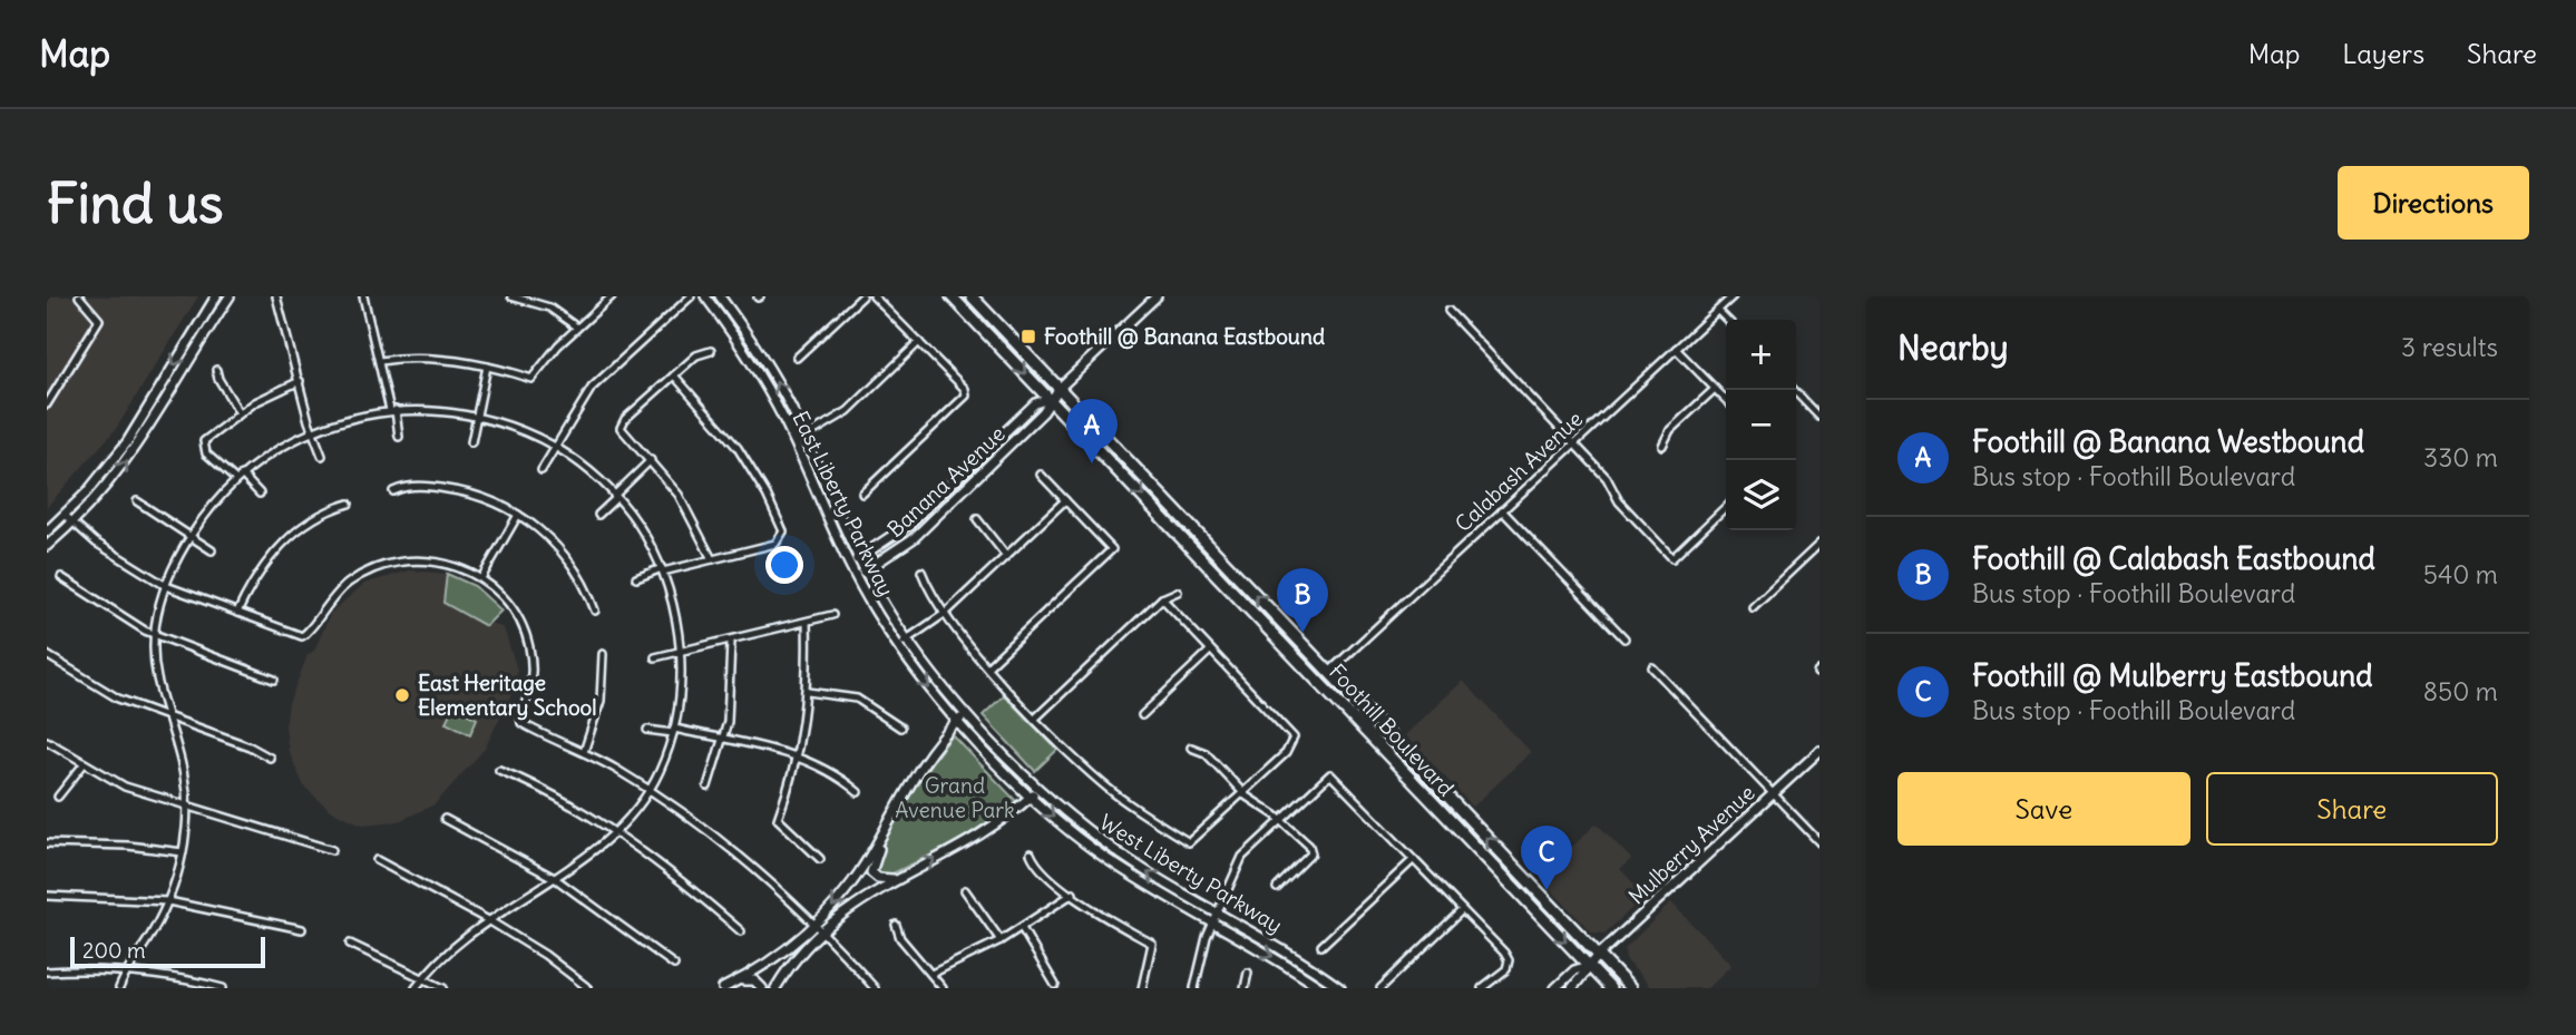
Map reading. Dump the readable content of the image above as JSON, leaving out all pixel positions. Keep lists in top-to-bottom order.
{
  "streets": {
    "main road": ["Foothill Boulevard"],
    "street": [
      "Calabash Avenue",
      "Banana Avenue",
      "East Liberty Parkway",
      "Mulberry Avenue",
      "West Liberty Parkway"
    ]
  },
  "crossings": [
    ["Calabash Avenue", "Foothill Boulevard"],
    ["Banana Avenue", "East Liberty Parkway"],
    ["Banana Avenue", "Foothill Boulevard"],
    ["East Liberty Parkway", "West Liberty Parkway"],
    ["Foothill Boulevard", "Mulberry Avenue"]
  ],
  "parks": ["Grand Avenue Park"],
  "places": {
    "transit": ["Foothill @ Banana Eastbound"],
    "other": ["East Heritage Elementary School"]
  },
  "scale_bar": "200 m",
  "page": {
    "header": "Map",
    "nav": ["Map", "Layers", "Share"],
    "buttons": [
      "Directions",
      ["Save", "Share"]
    ],
    "title": "Find us",
    "heading": ["Nearby", "3 results"],
    "map_buttons": ["+", "−"],
    "list": [
      {
        "mark": "A",
        "name": "Foothill @ Banana Westbound",
        "note": "Bus stop · Foothill Boulevard",
        "value": "330 m"
      },
      {
        "mark": "B",
        "name": "Foothill @ Calabash Eastbound",
        "note": "Bus stop · Foothill Boulevard",
        "value": "540 m"
      },
      {
        "mark": "C",
        "name": "Foothill @ Mulberry Eastbound",
        "note": "Bus stop · Foothill Boulevard",
        "value": "850 m"
      }
    ],
    "pins": ["A", "B", "C"],
    "scale": "200 m"
  }
}
